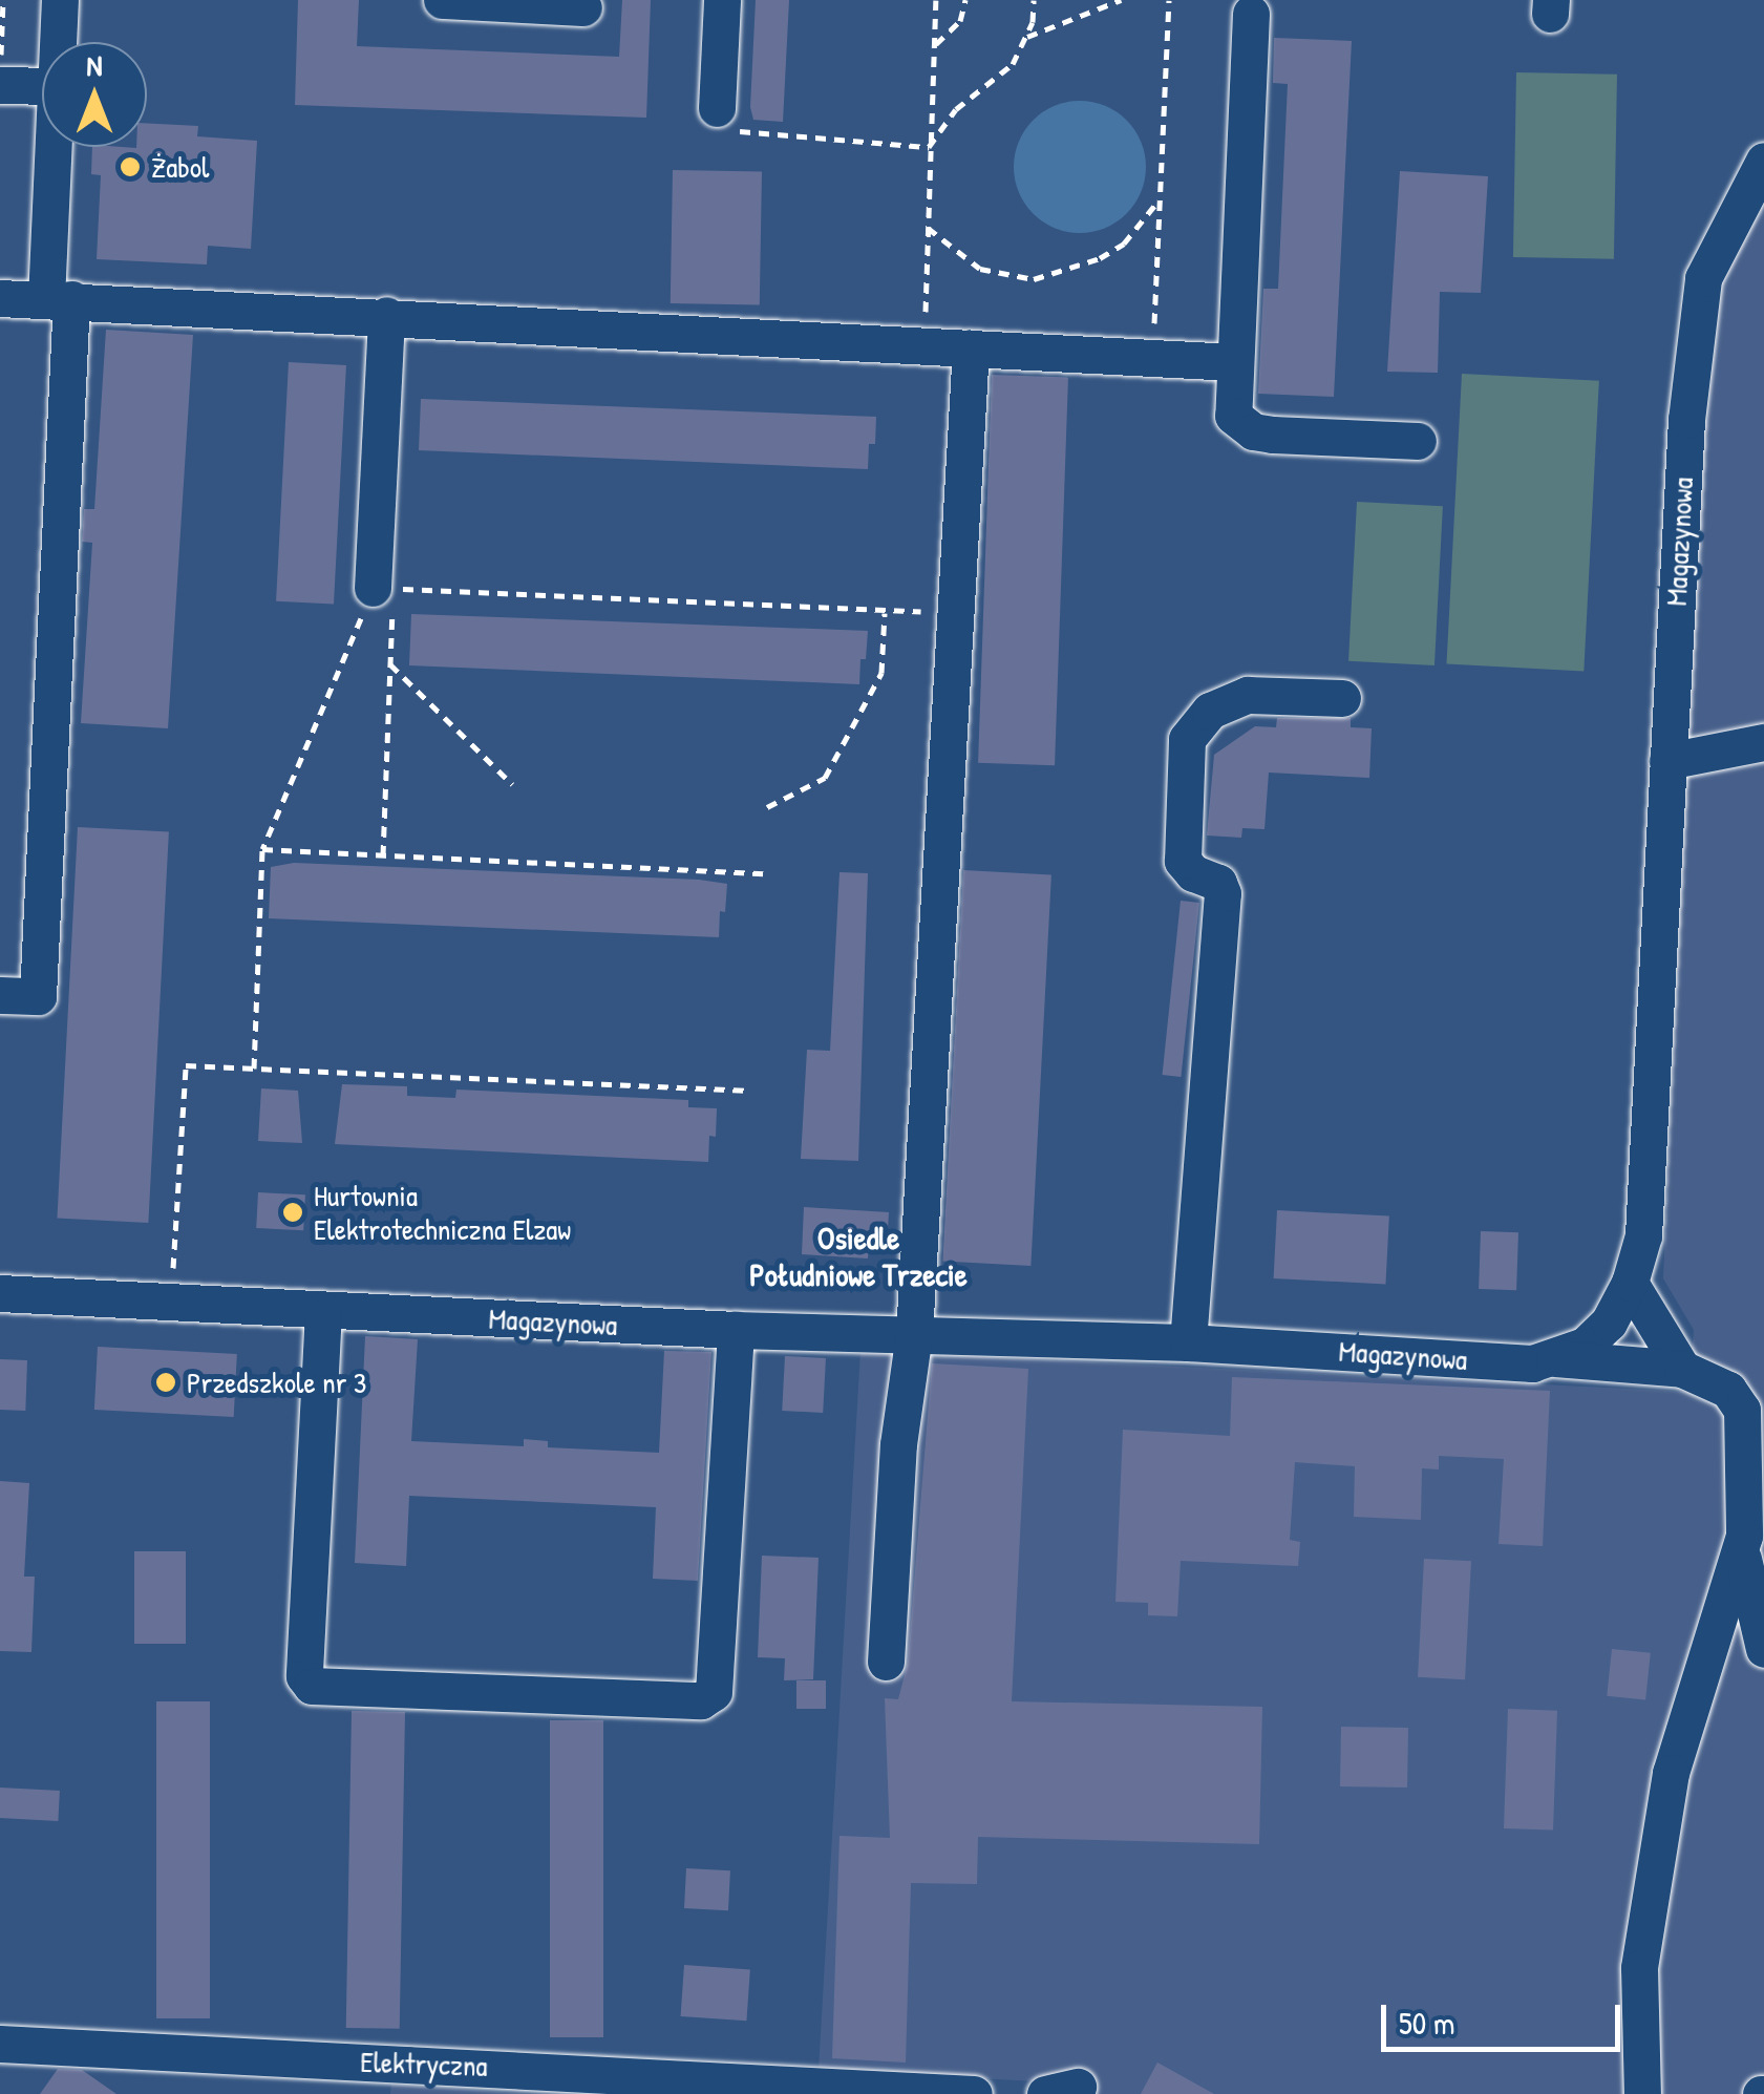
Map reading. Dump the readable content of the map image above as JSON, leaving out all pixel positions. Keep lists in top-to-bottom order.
{
  "streets": {
    "street": ["Magazynowa", "Elektryczna"]
  },
  "districts": ["Osiedle Południowe Trzecie"],
  "places": ["Żabol", "Hurtownia Elektrotechniczna Elzaw", "Przedszkole nr 3"],
  "scale_bar": "50 m",
  "north": "top"
}
